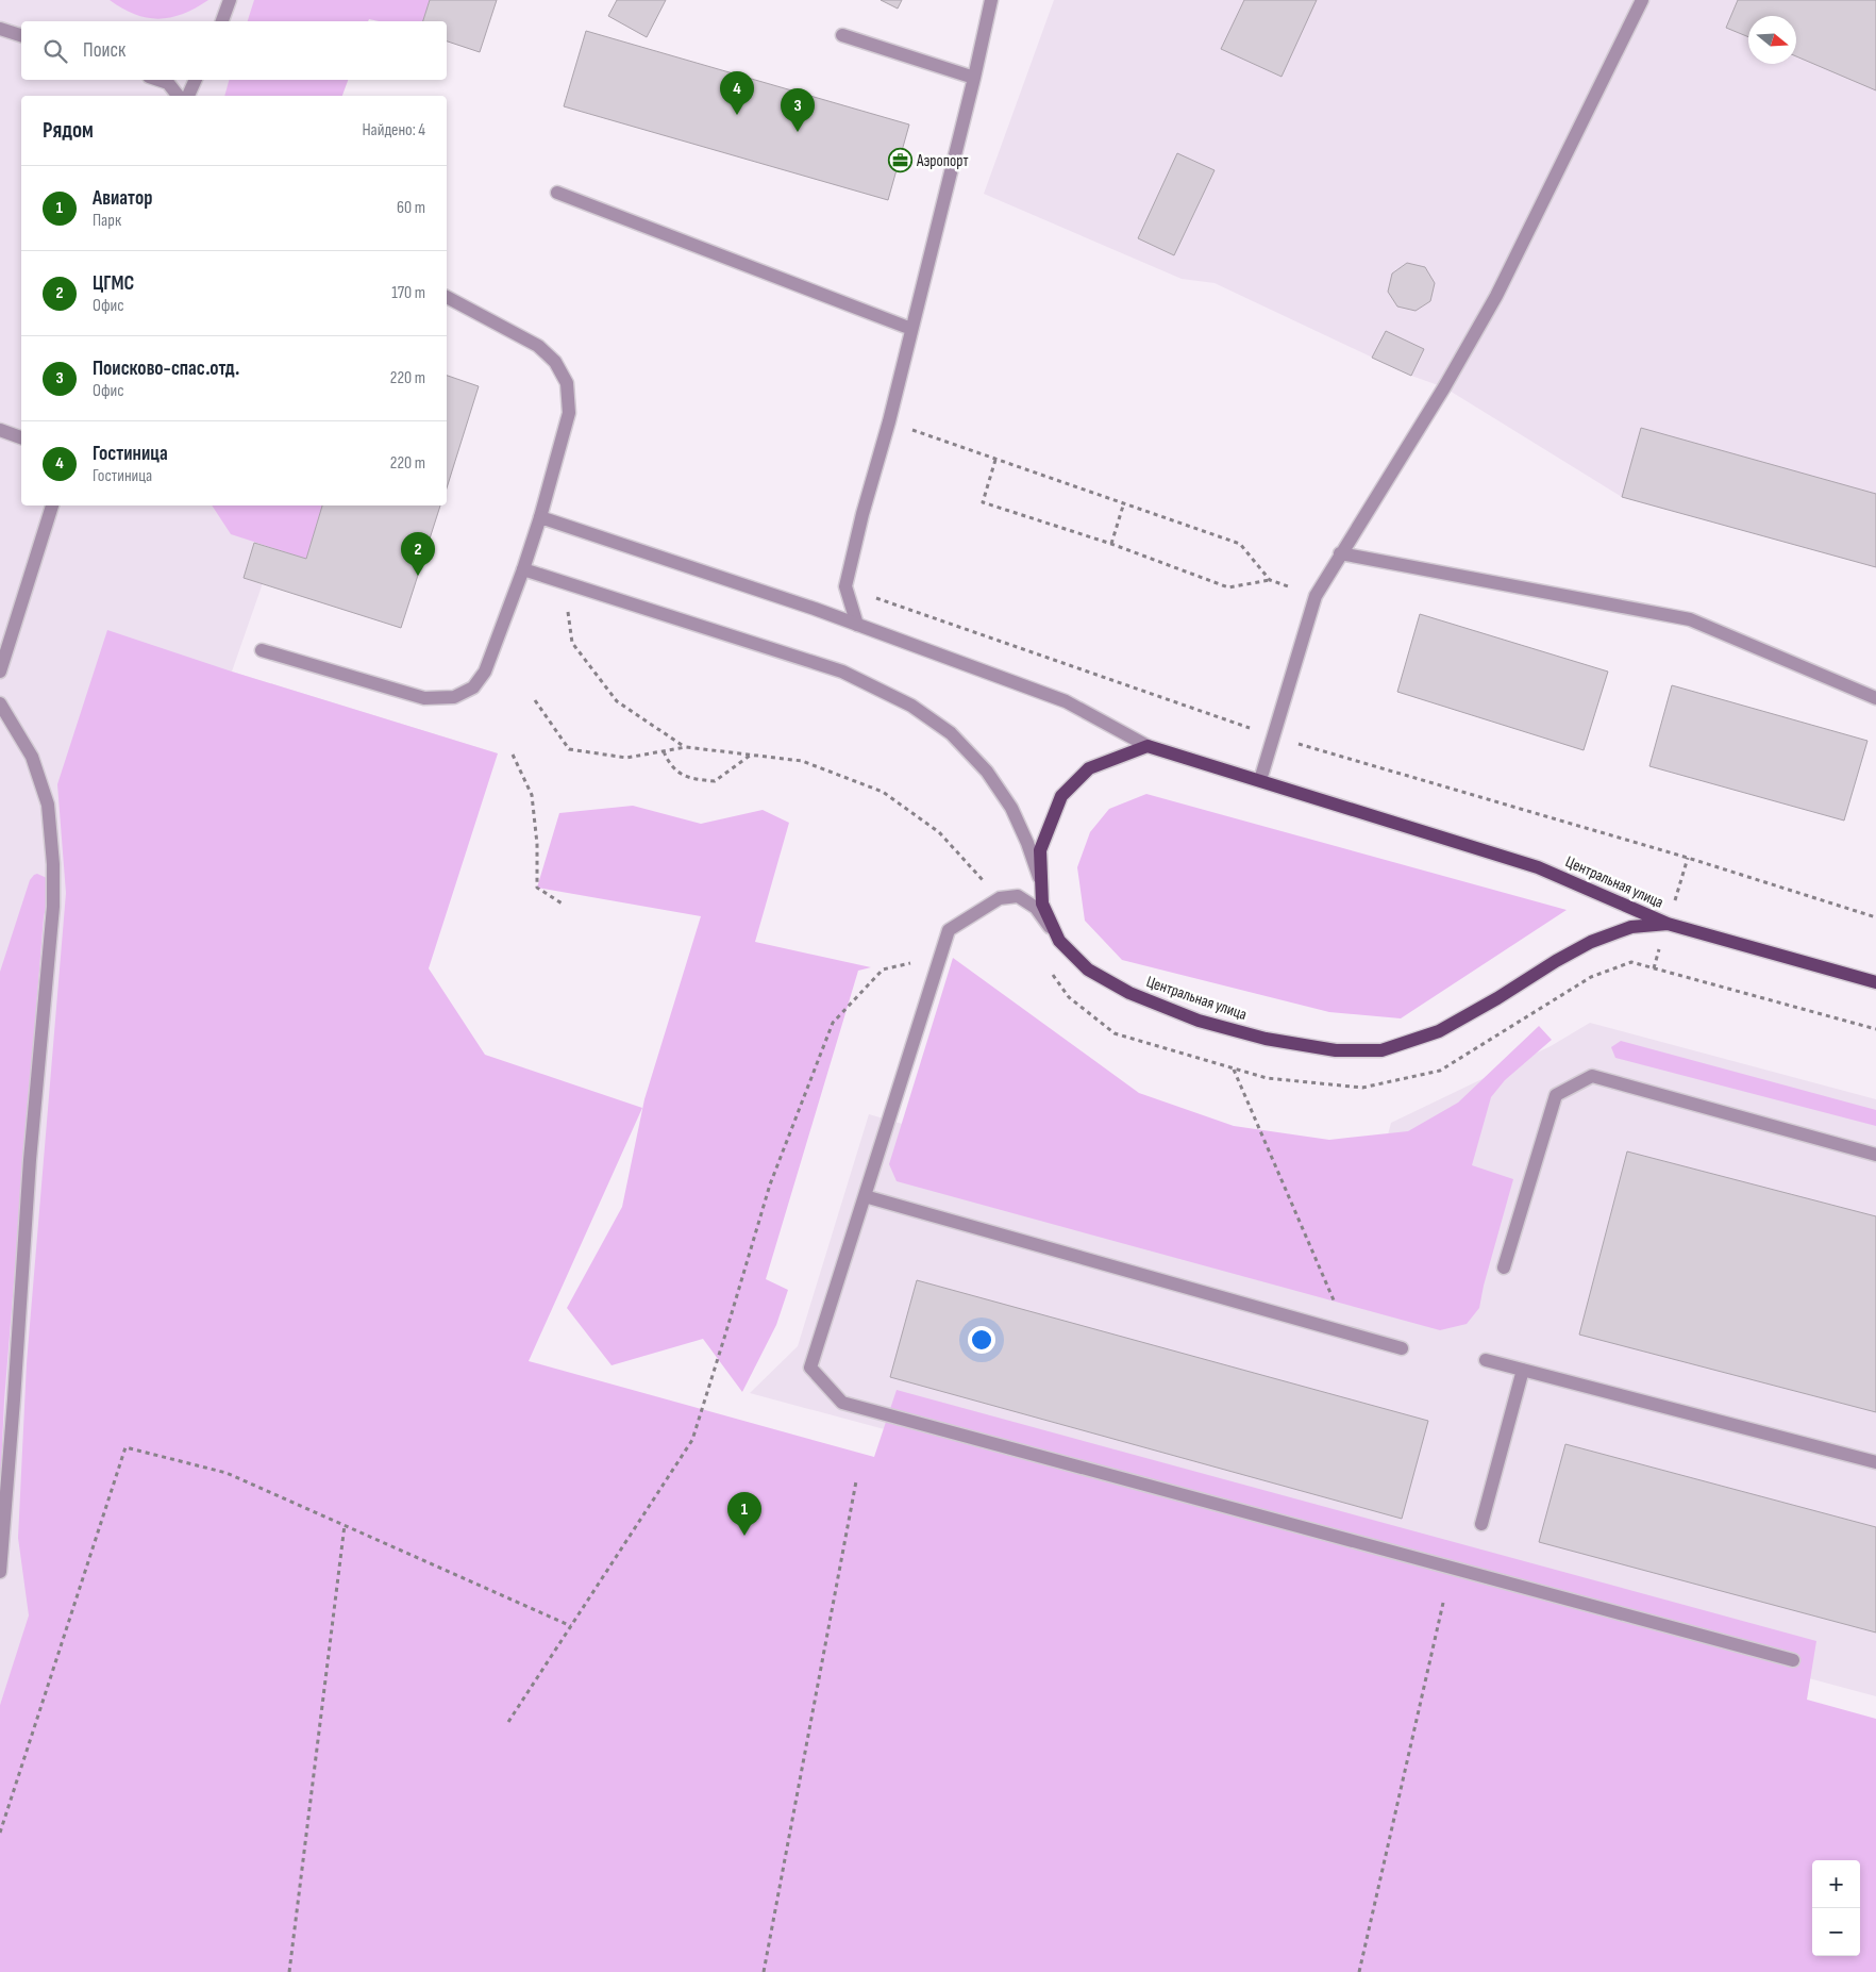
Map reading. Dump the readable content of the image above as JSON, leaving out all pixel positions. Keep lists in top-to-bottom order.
{
  "streets": {
    "main road": ["Центральная улица"]
  },
  "places": {
    "office": ["Аэропорт"]
  },
  "north": "right",
  "page": {
    "search": "Поиск",
    "pins": [
      "4",
      "3",
      "2",
      "1"
    ],
    "heading": ["Рядом", "Найдено: 4"],
    "list": [
      {
        "mark": "1",
        "name": "Авиатор",
        "note": "Парк",
        "value": "60 m"
      },
      {
        "mark": "2",
        "name": "ЦГМС",
        "note": "Офис",
        "value": "170 m"
      },
      {
        "mark": "3",
        "name": "Поисково-спас.отд.",
        "note": "Офис",
        "value": "220 m"
      },
      {
        "mark": "4",
        "name": "Гостиница",
        "note": "Гостиница",
        "value": "220 m"
      }
    ],
    "map_buttons": ["+", "−"]
  }
}
